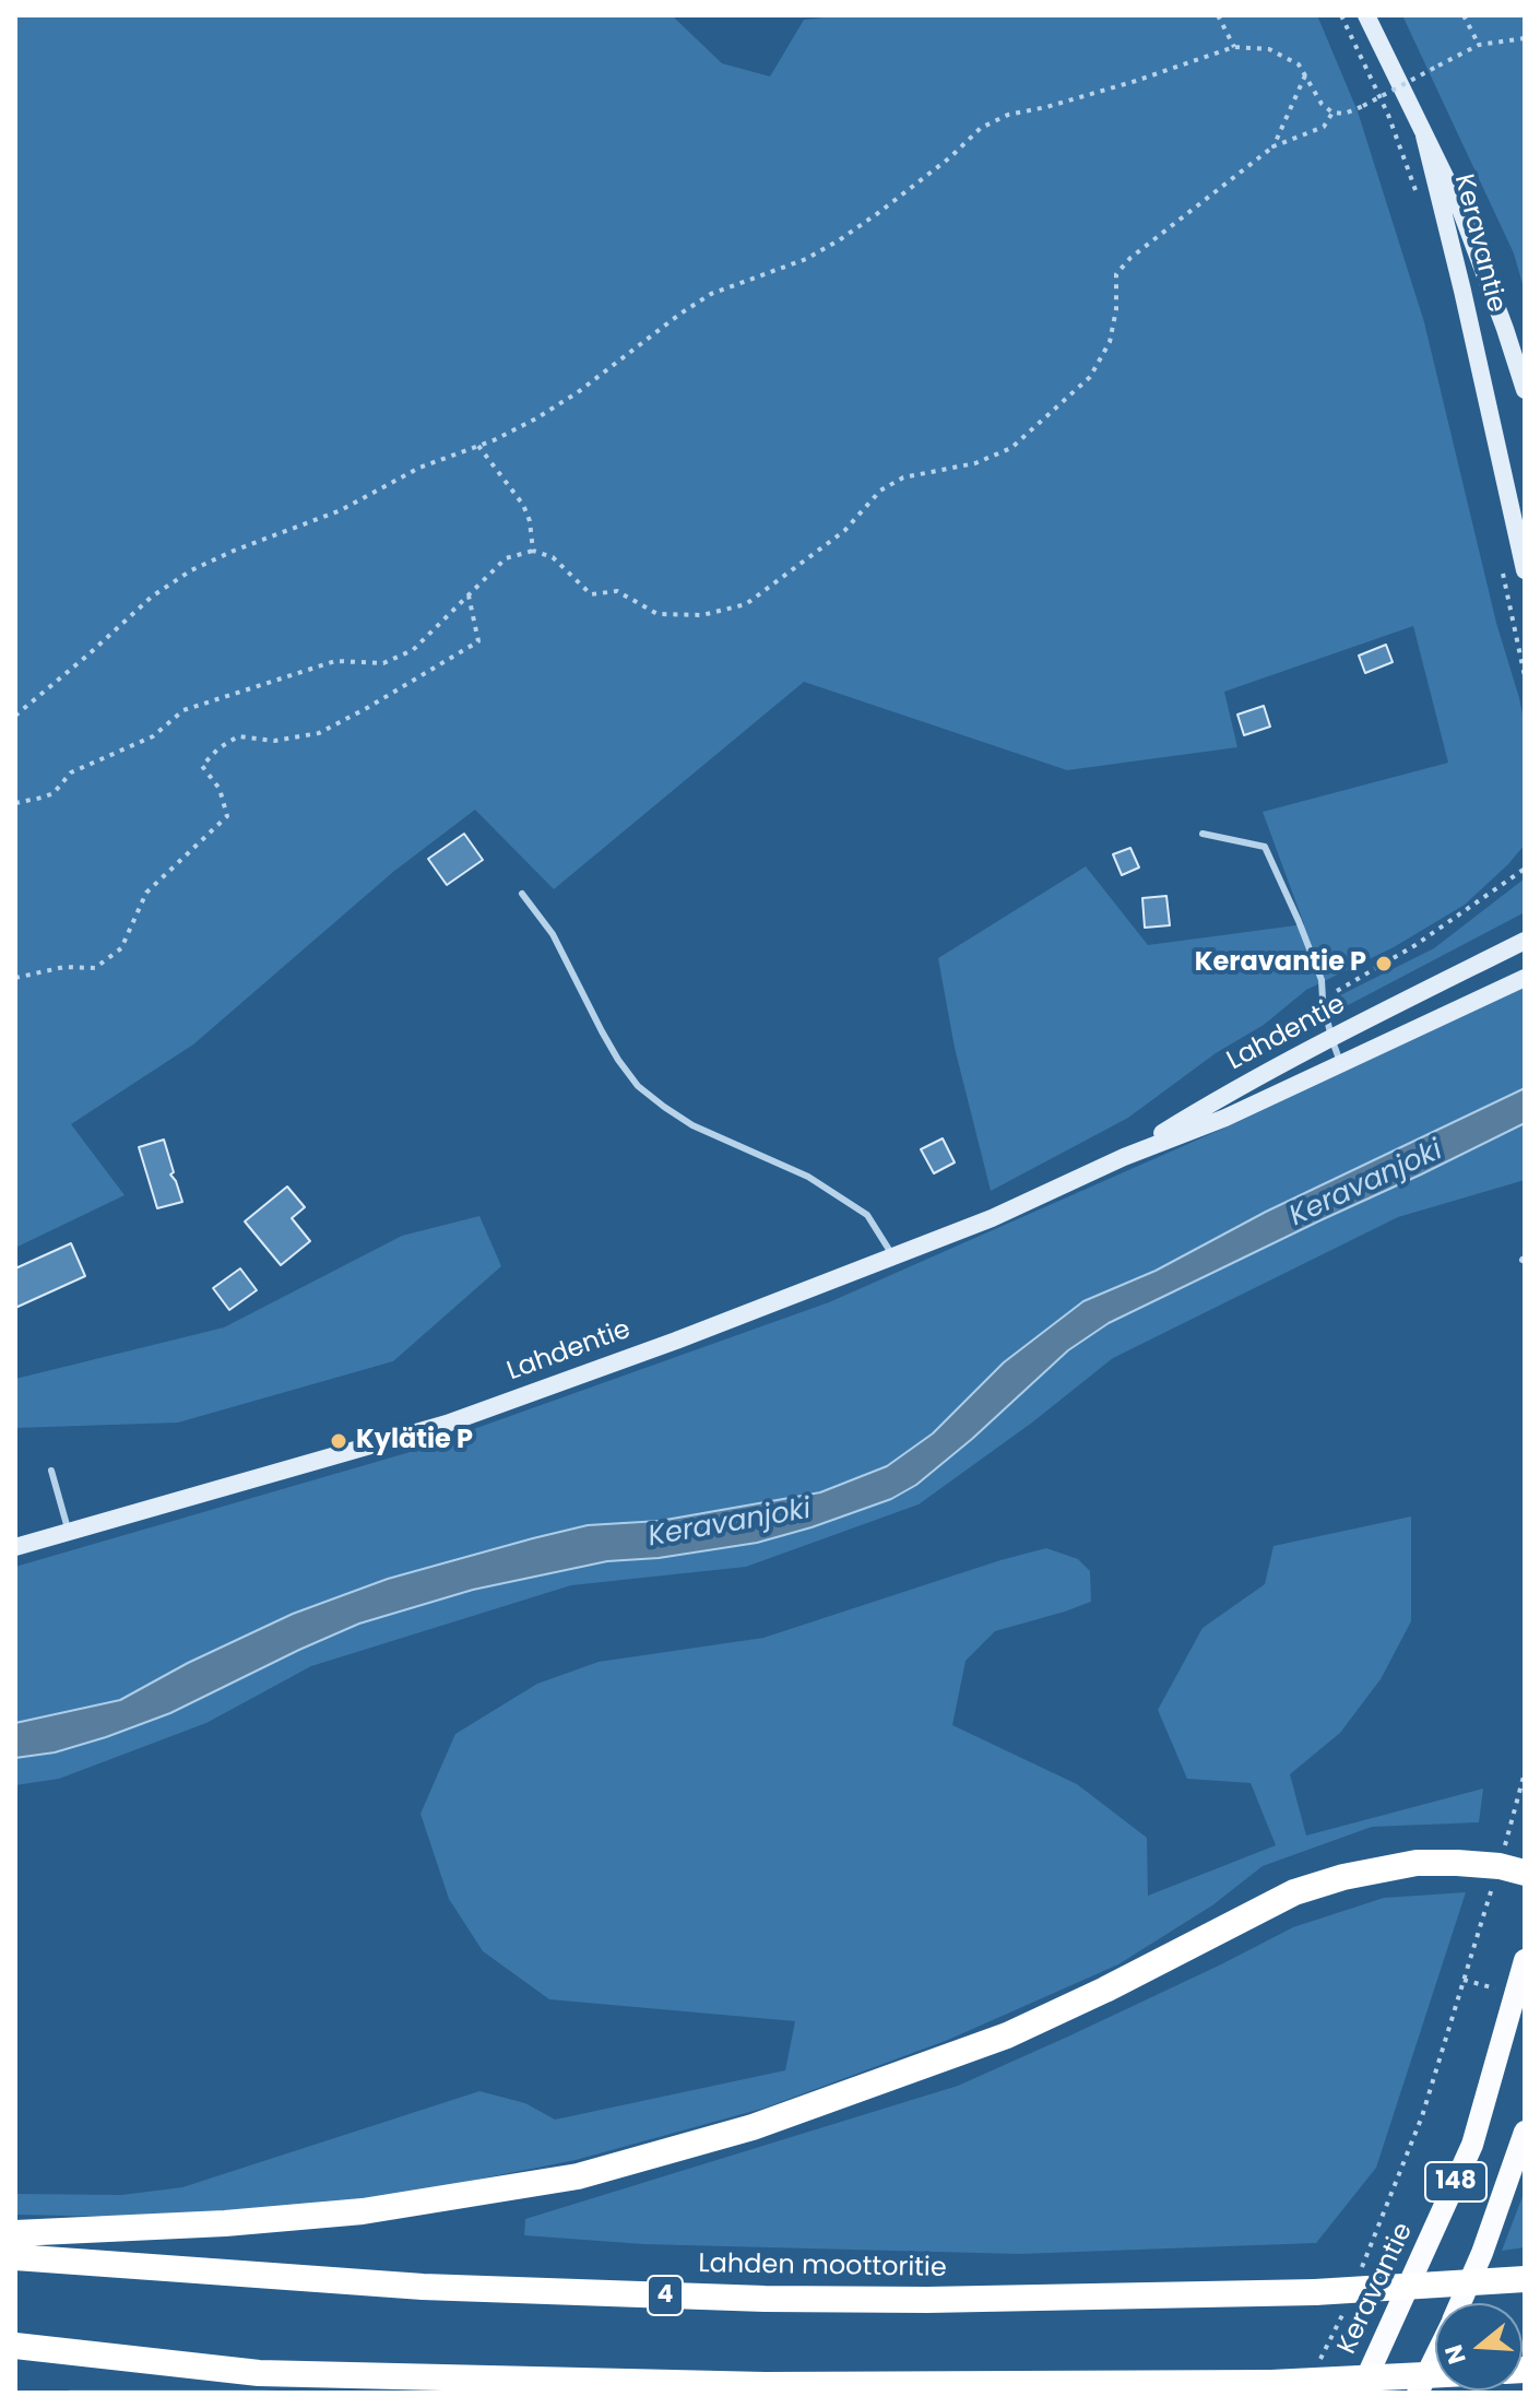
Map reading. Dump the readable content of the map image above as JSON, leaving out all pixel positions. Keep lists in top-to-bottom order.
{
  "streets": {
    "highway": ["Lahden moottoritie", "4"],
    "main road": ["Keravantie", "Lahdentie", "148"]
  },
  "water": ["Keravanjoki"],
  "places": ["Keravantie P", "Kylätie P"],
  "north": "left"
}
